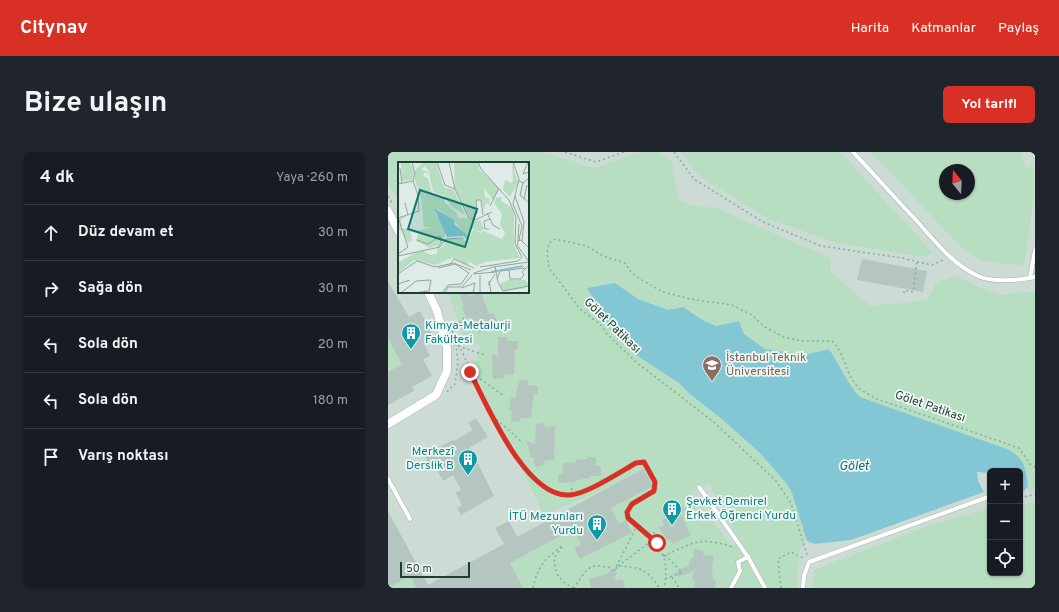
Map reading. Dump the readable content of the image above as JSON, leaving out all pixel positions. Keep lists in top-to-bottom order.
{
  "streets": {
    "path": ["Gölet Patikası"]
  },
  "water": ["Gölet"],
  "places": {
    "building": [
      "Kimya-Metalurji Fakültesi",
      "Merkezî Derslik B",
      "Şevket Demirel Erkek Öğrenci Yurdu",
      "İTÜ Mezunları Yurdu"
    ],
    "school or university": ["İstanbul Teknik Üniversitesi"]
  },
  "scale_bar": "50 m",
  "north": "top",
  "page": {
    "header": "Citynav",
    "nav": ["Harita", "Katmanlar", "Paylaş"],
    "title": "Bize ulaşın",
    "buttons": "Yol tarifi",
    "heading": ["4 dk", "Yaya · 260 m"],
    "list": [
      ["Düz devam et", "30 m"],
      ["Sağa dön", "30 m"],
      ["Sola dön", "20 m"],
      ["Sola dön", "180 m"],
      "Varış noktası"
    ],
    "map_buttons": ["+", "−"],
    "scale": "50 m"
  }
}
